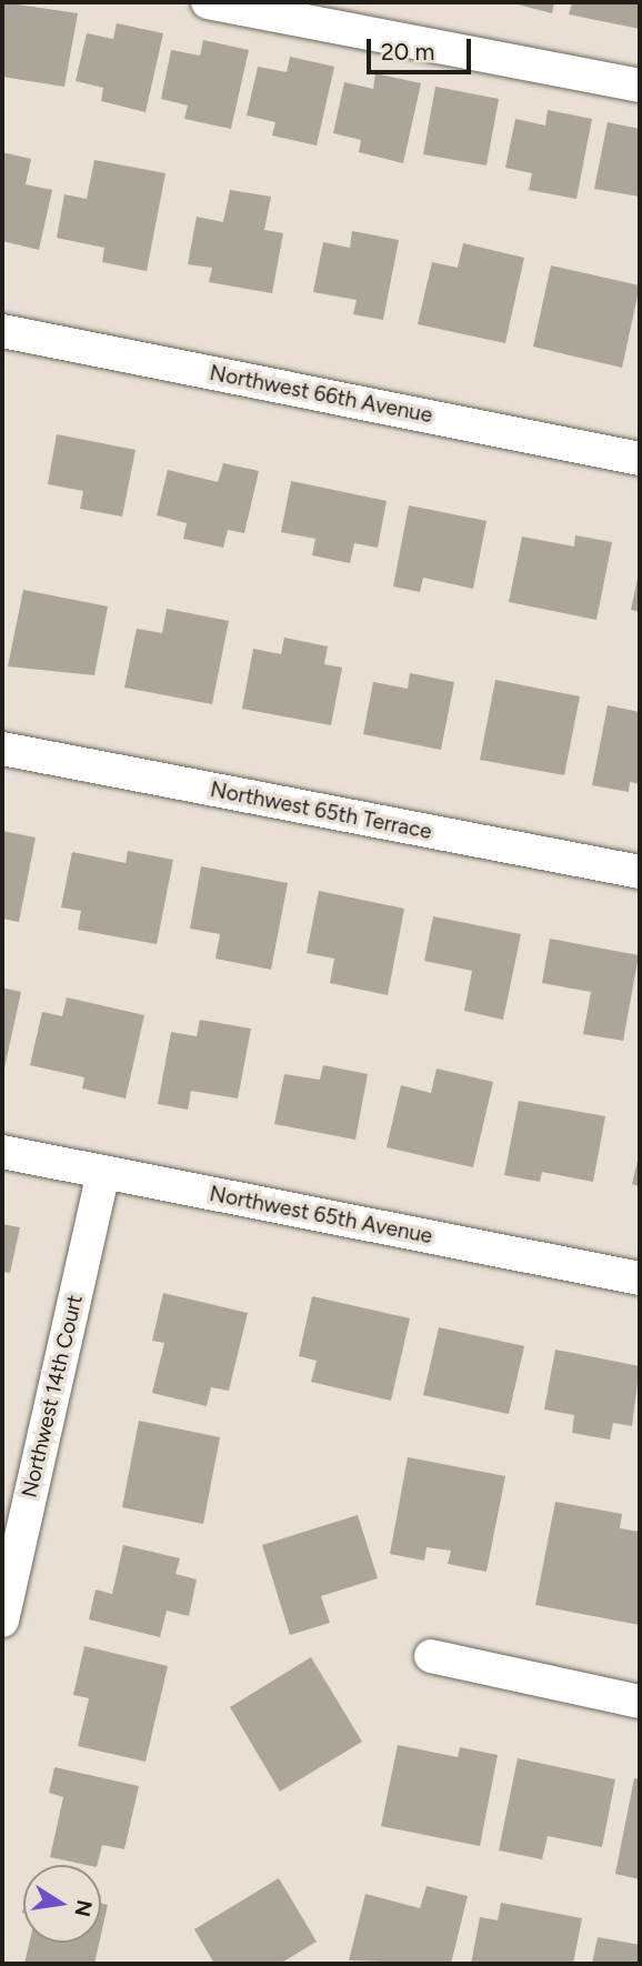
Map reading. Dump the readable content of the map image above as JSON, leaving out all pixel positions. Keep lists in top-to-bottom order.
{
  "streets": {
    "street": [
      "Northwest 66th Avenue",
      "Northwest 65th Terrace",
      "Northwest 65th Avenue",
      "Northwest 14th Court"
    ]
  },
  "crossings": [
    ["Northwest 65th Avenue", "Northwest 14th Court"]
  ],
  "scale_bar": "20 m",
  "north": "right"
}
